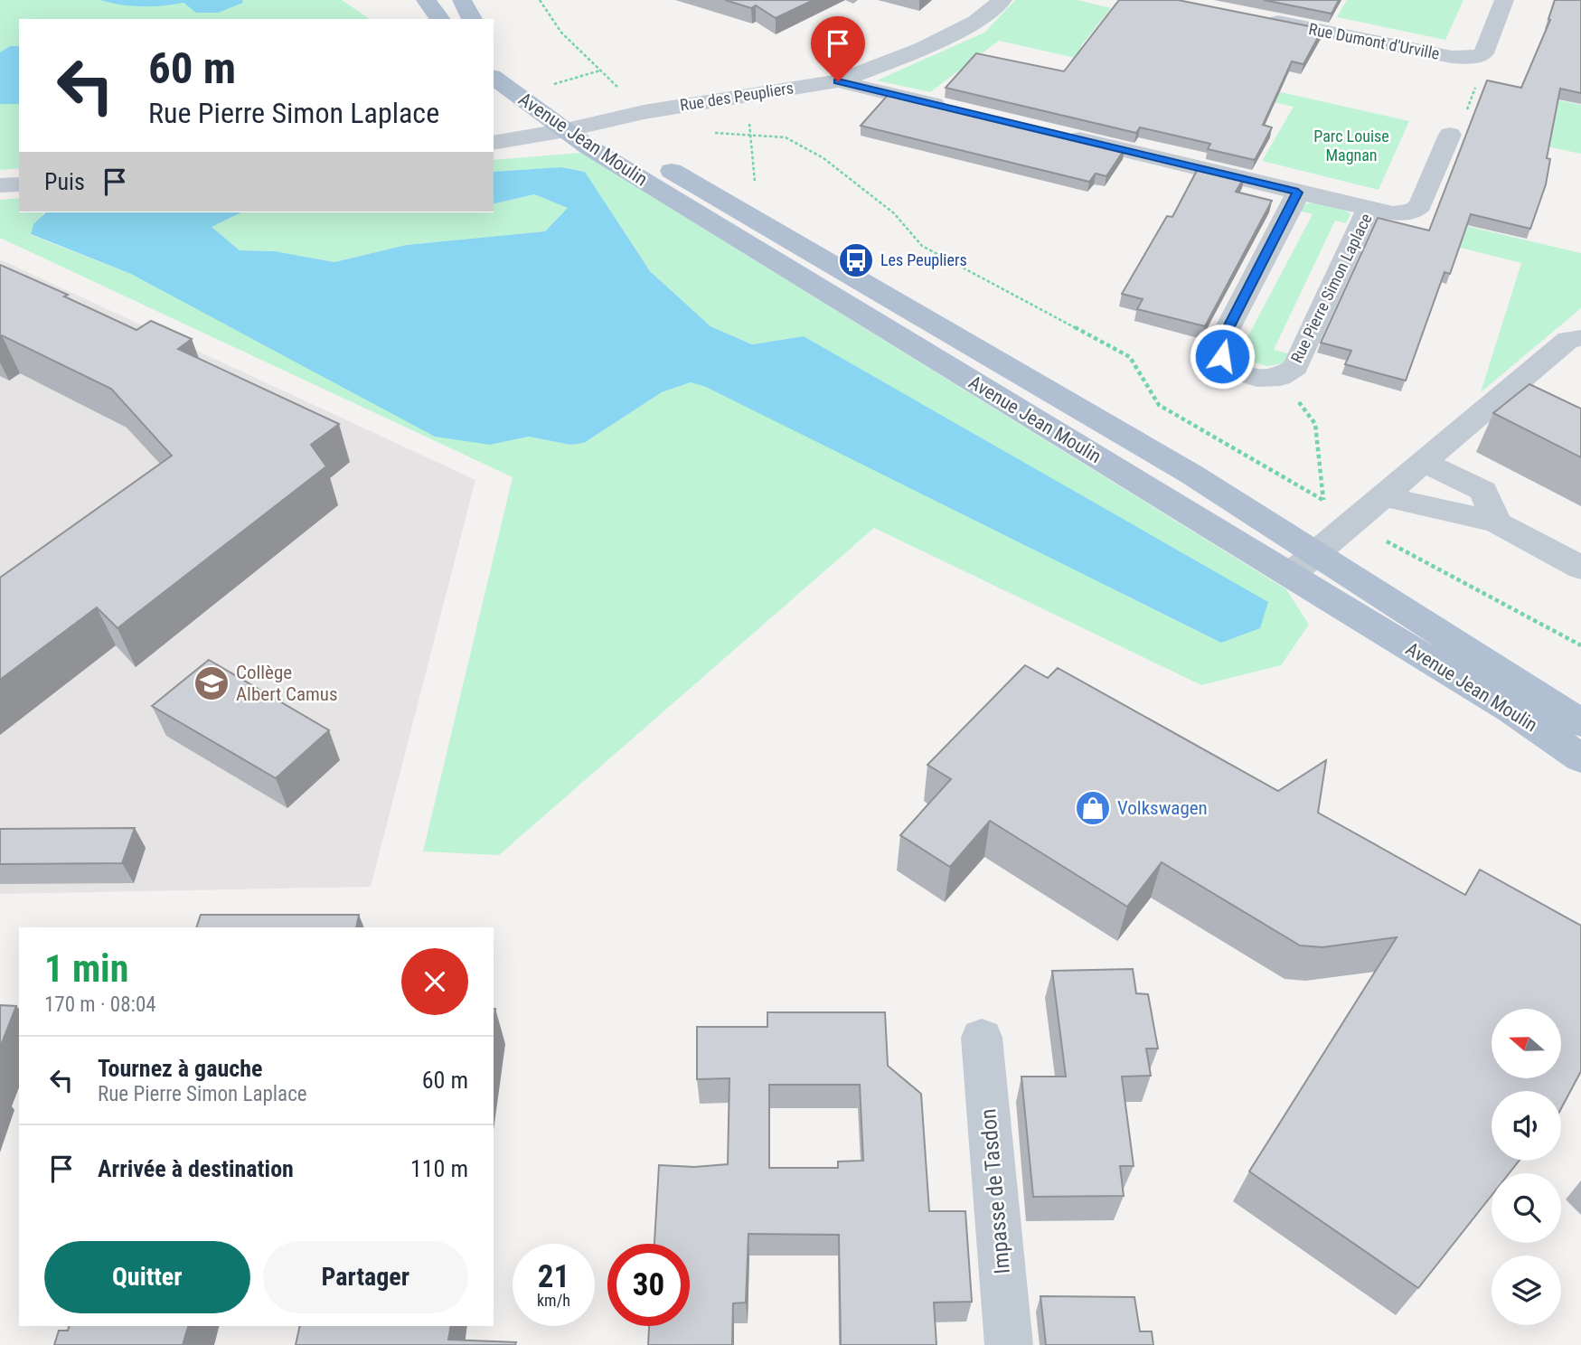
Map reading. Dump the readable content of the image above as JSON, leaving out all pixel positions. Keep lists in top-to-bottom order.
{
  "streets": {
    "main road": ["Avenue Jean Moulin"],
    "street": [
      "Rue Dumont d'Urville",
      "Rue des Peupliers",
      "Rue Pierre Simon Laplace",
      "Impasse de Tasdon"
    ]
  },
  "crossings": [
    ["Rue des Peupliers", "Avenue Jean Moulin"]
  ],
  "parks": ["Parc Louise Magnan"],
  "places": {
    "bus stop": ["Les Peupliers"],
    "school or university": ["Collège Albert Camus"],
    "shop": ["Volkswagen"]
  },
  "north": "left",
  "page": {
    "turn": ["60 m", "Rue Pierre Simon Laplace"],
    "then": "Puis",
    "heading": ["1 min", "170 m · 08:04"],
    "list": [
      {
        "name": "Tournez à gauche",
        "note": "Rue Pierre Simon Laplace",
        "value": "60 m"
      },
      {
        "name": "Arrivée à destination",
        "value": "110 m"
      }
    ],
    "buttons": ["Quitter", "Partager"],
    "speed": "21 km/h",
    "limit": "30"
  }
}
